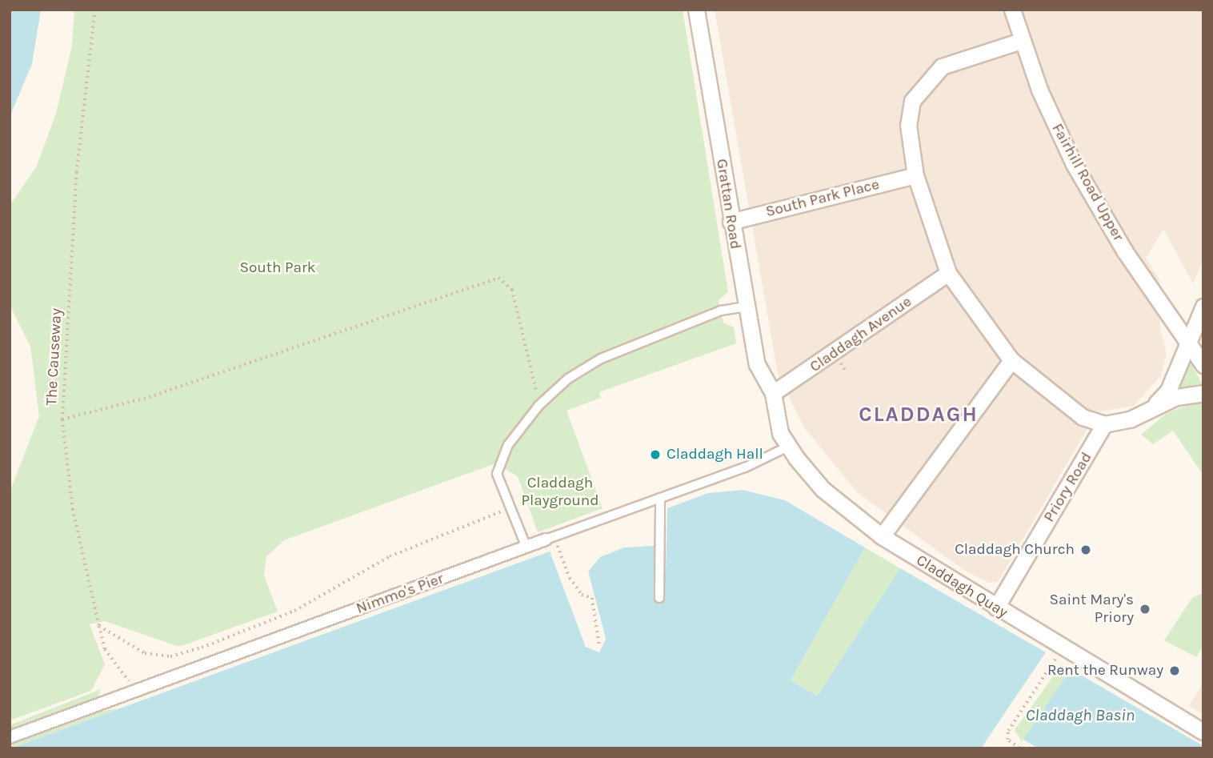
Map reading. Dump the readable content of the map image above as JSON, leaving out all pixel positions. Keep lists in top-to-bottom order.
{
  "streets": {
    "street": [
      "Fairhill Road Upper",
      "South Park Place",
      "Grattan Road",
      "Claddagh Avenue",
      "Priory Road",
      "Claddagh Quay",
      "Nimmo's Pier"
    ],
    "path": ["The Causeway"]
  },
  "crossings": [
    ["South Park Place", "Grattan Road"],
    ["Grattan Road", "Claddagh Avenue"],
    ["Grattan Road", "Claddagh Quay"],
    ["Claddagh Avenue", "Claddagh Quay"],
    ["The Causeway", "Nimmo's Pier"],
    ["Priory Road", "Claddagh Quay"],
    ["Claddagh Quay", "Nimmo's Pier"]
  ],
  "districts": ["CLADDAGH"],
  "water": ["Claddagh Basin"],
  "parks": ["South Park", "Claddagh Playground"],
  "places": [
    "Claddagh Hall",
    "Claddagh Church",
    "Saint Mary's Priory",
    "Rent the Runway"
  ]
}
